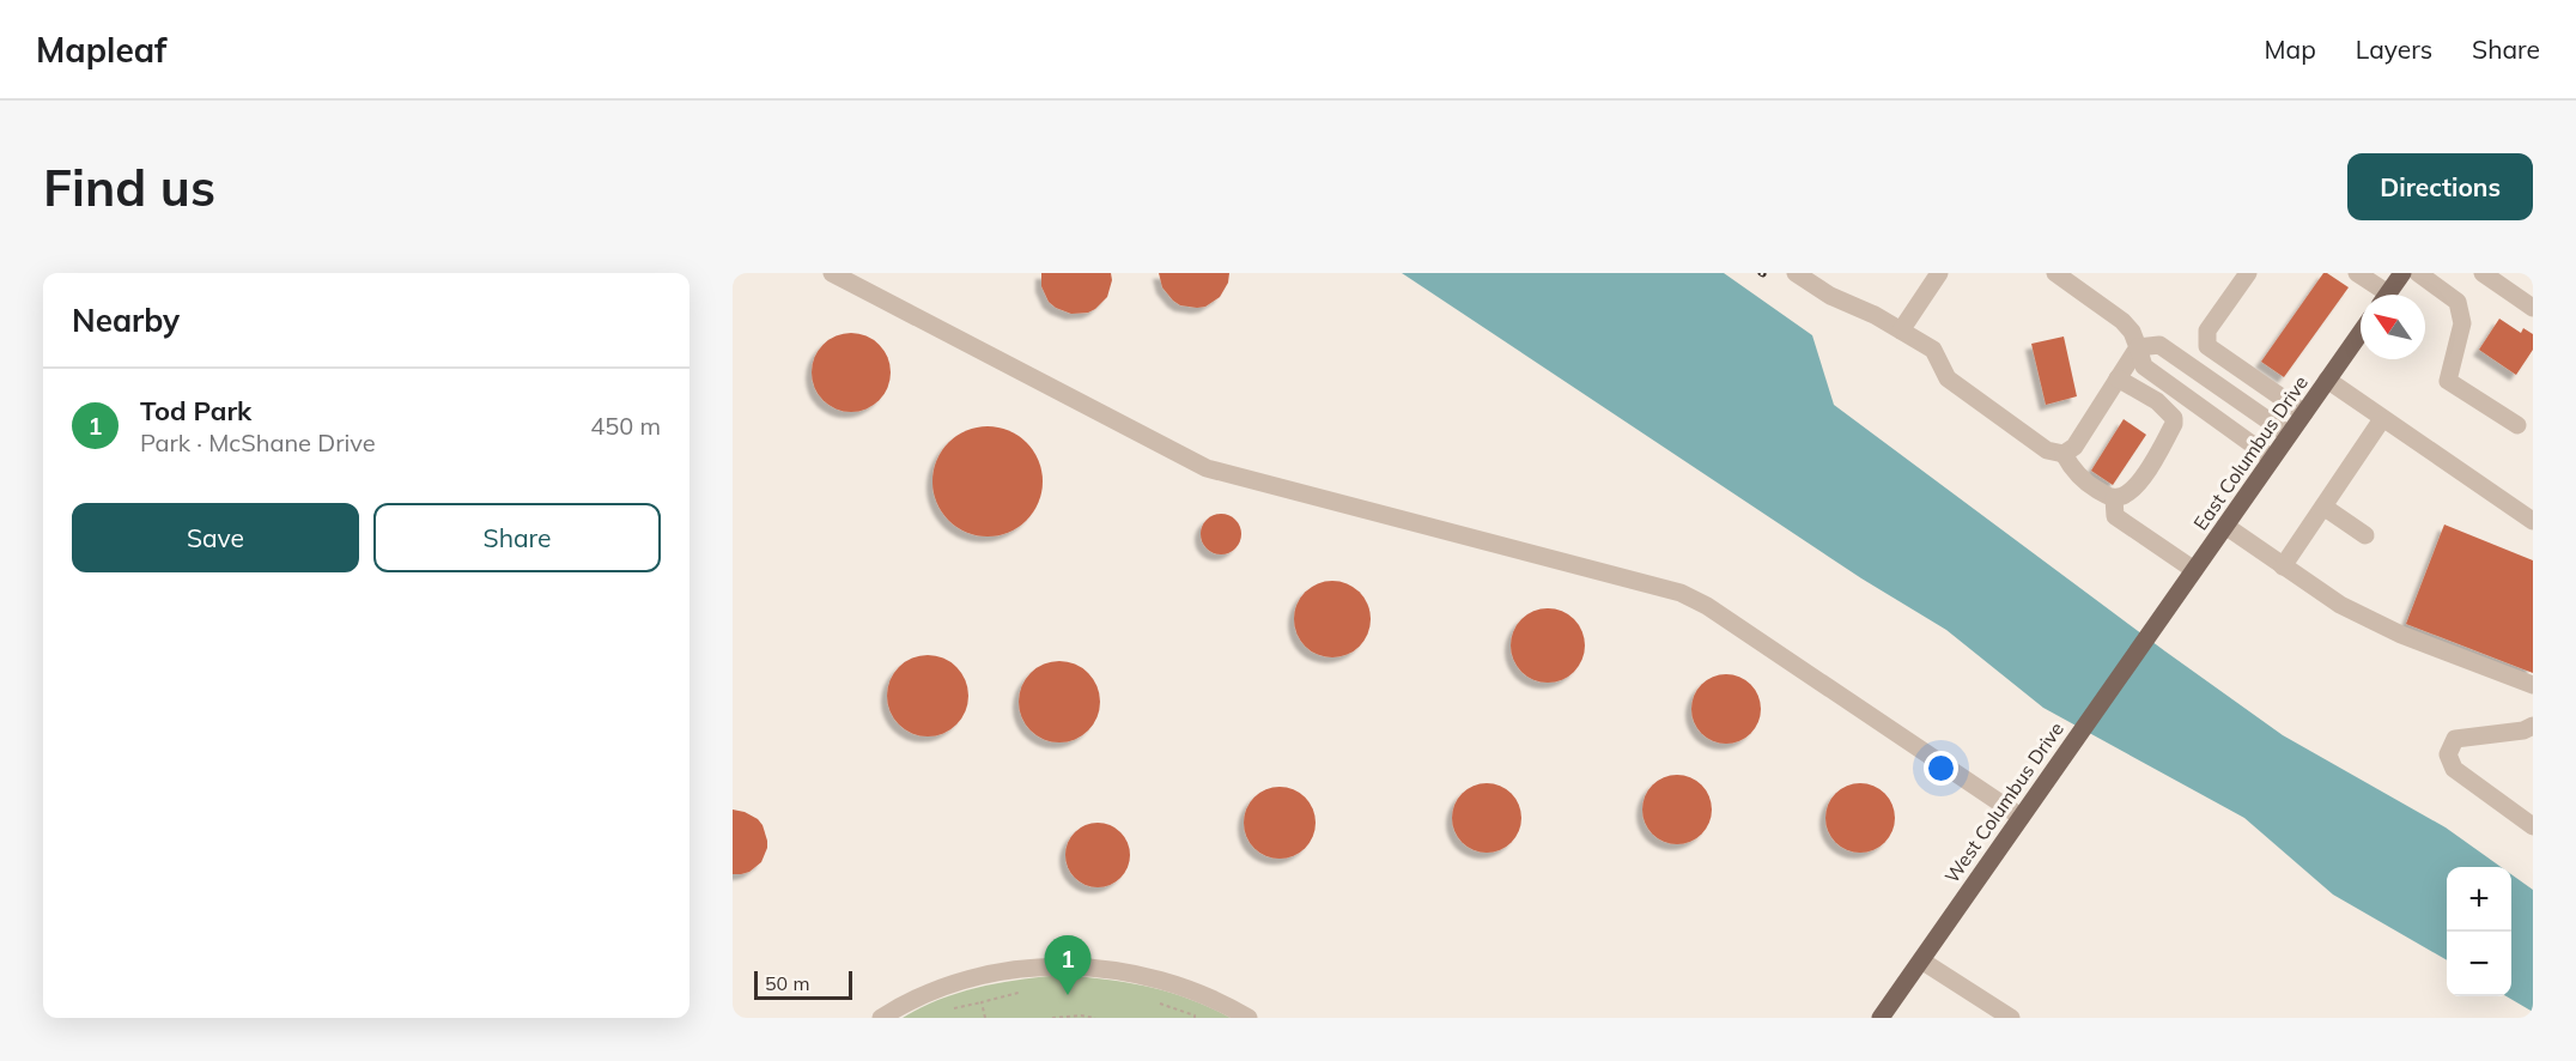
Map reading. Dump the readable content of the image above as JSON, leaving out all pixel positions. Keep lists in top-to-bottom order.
{
  "streets": {
    "main road": ["East Columbus Drive", "West Columbus Drive"]
  },
  "crossings": [
    ["East Columbus Drive", "West Columbus Drive"]
  ],
  "scale_bar": "50 m",
  "north": "top left",
  "page": {
    "header": "Mapleaf",
    "nav": ["Map", "Layers", "Share"],
    "buttons": [
      "Directions",
      ["Save", "Share"]
    ],
    "title": "Find us",
    "heading": "Nearby",
    "list": [
      {
        "mark": "1",
        "name": "Tod Park",
        "note": "Park · McShane Drive",
        "value": "450 m"
      }
    ],
    "map_buttons": ["+", "−"],
    "pins": "1",
    "scale": "50 m"
  }
}
